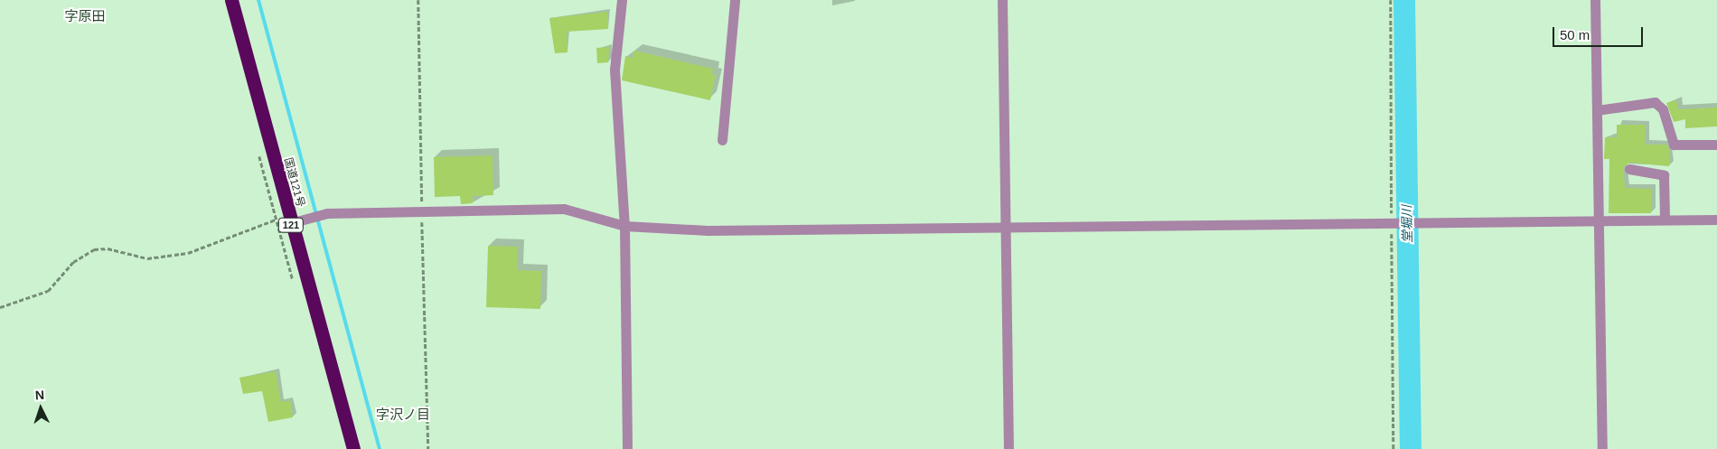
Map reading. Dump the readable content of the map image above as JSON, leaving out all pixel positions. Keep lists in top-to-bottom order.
{
  "streets": {
    "highway": ["国道121号", "121"]
  },
  "districts": ["字原田", "字沢ノ目"],
  "water": ["堂堀川"],
  "scale_bar": "50 m",
  "north": "top"
}
